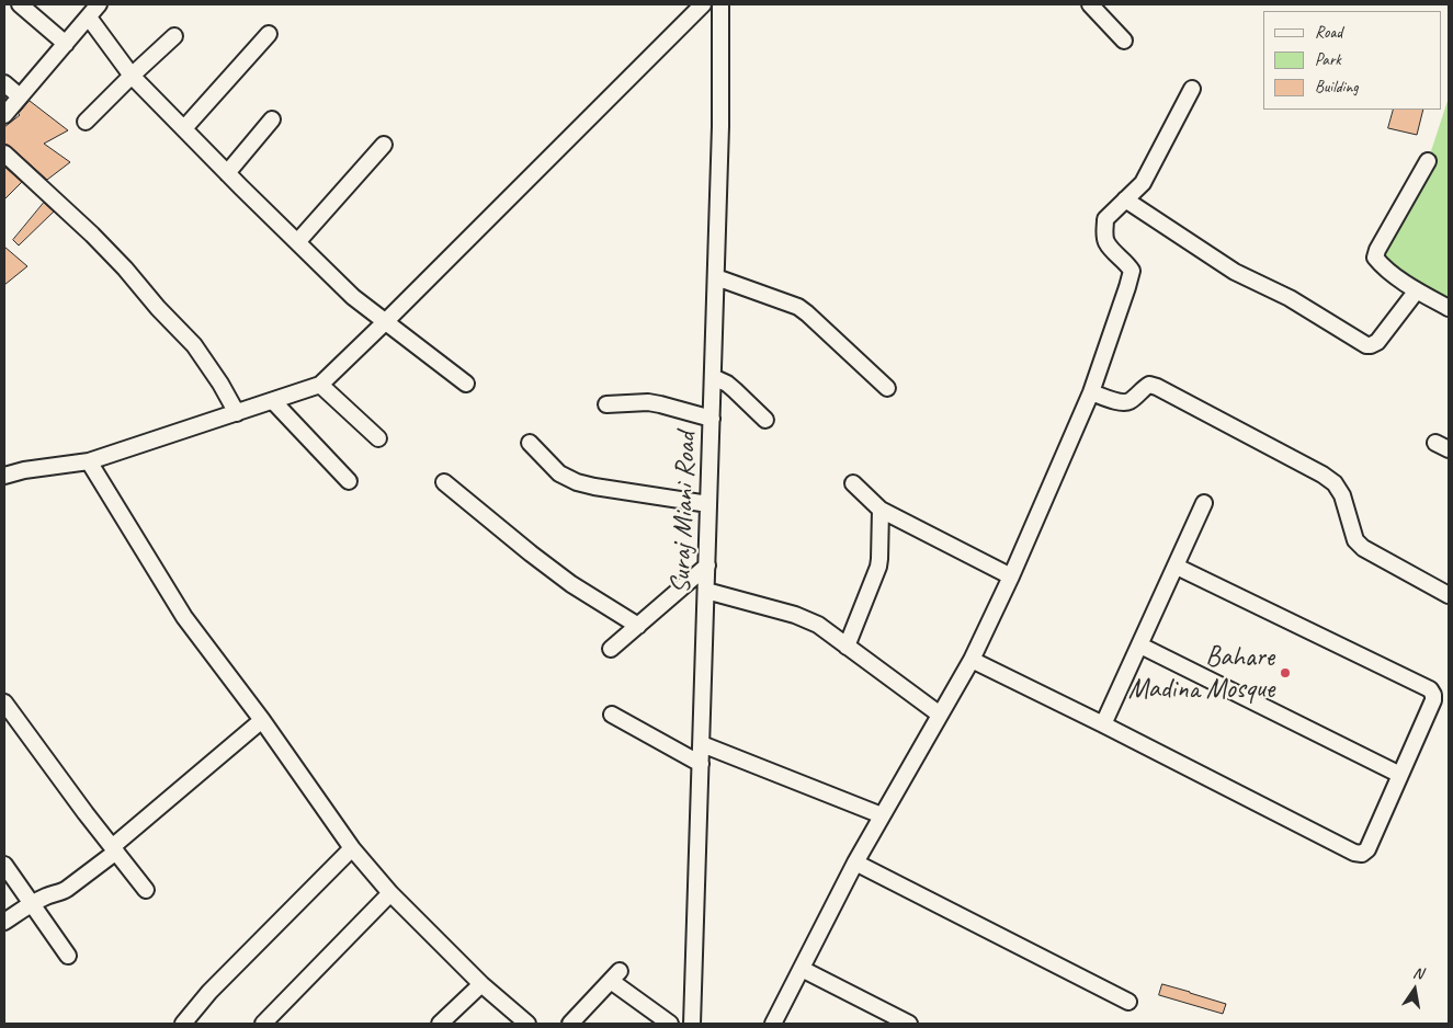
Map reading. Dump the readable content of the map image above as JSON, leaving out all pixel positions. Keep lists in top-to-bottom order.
{
  "streets": {
    "street": ["Suraj Miani Road"]
  },
  "places": ["Bahare Madina Mosque"],
  "legend": ["Road", "Park", "Building"],
  "north": "top"
}
